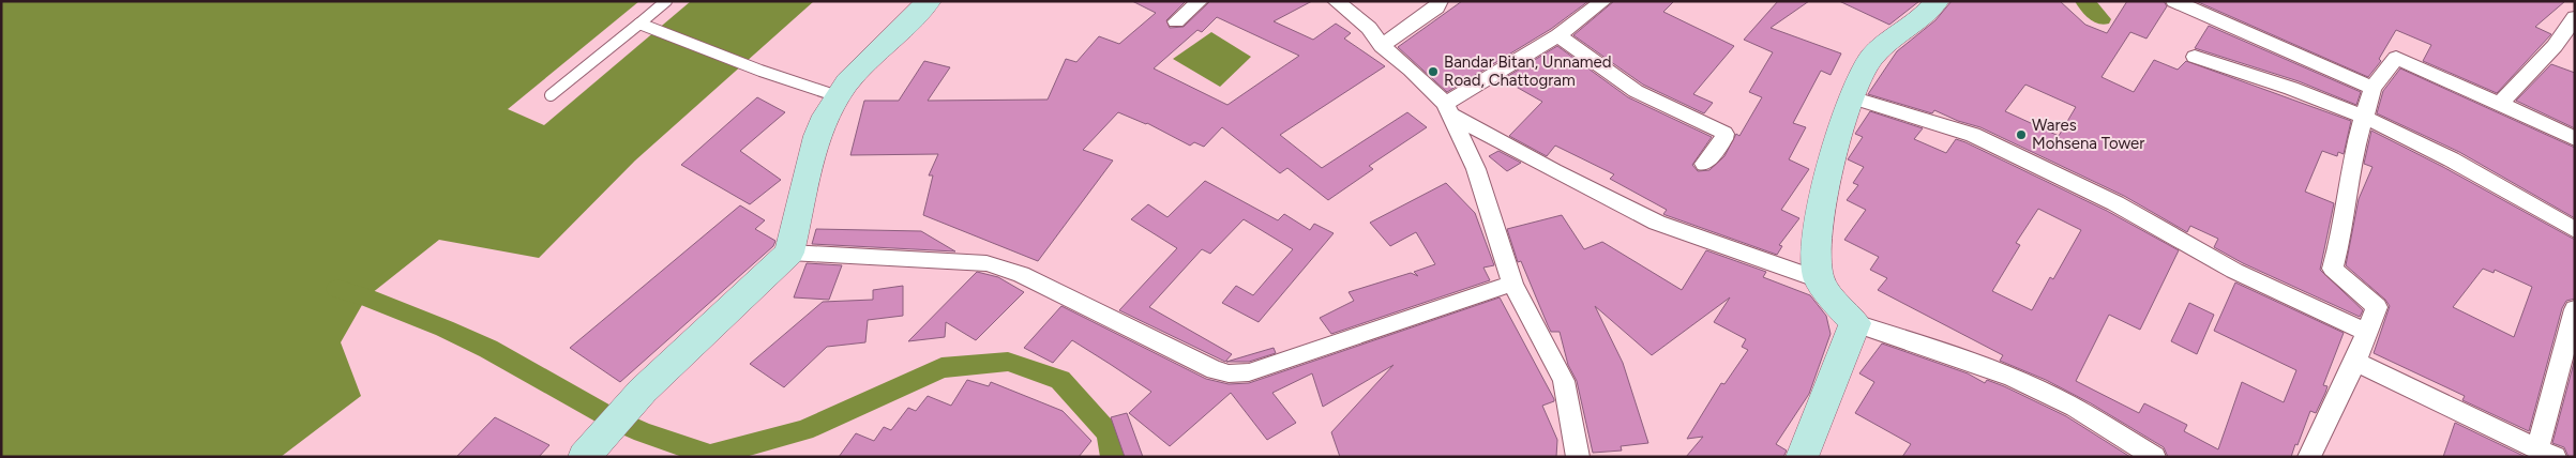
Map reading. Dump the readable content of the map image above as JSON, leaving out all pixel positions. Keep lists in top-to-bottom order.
{
  "places": ["Bandar Bitan, Unnamed Road, Chattogram", "Wares Mohsena Tower"]
}
